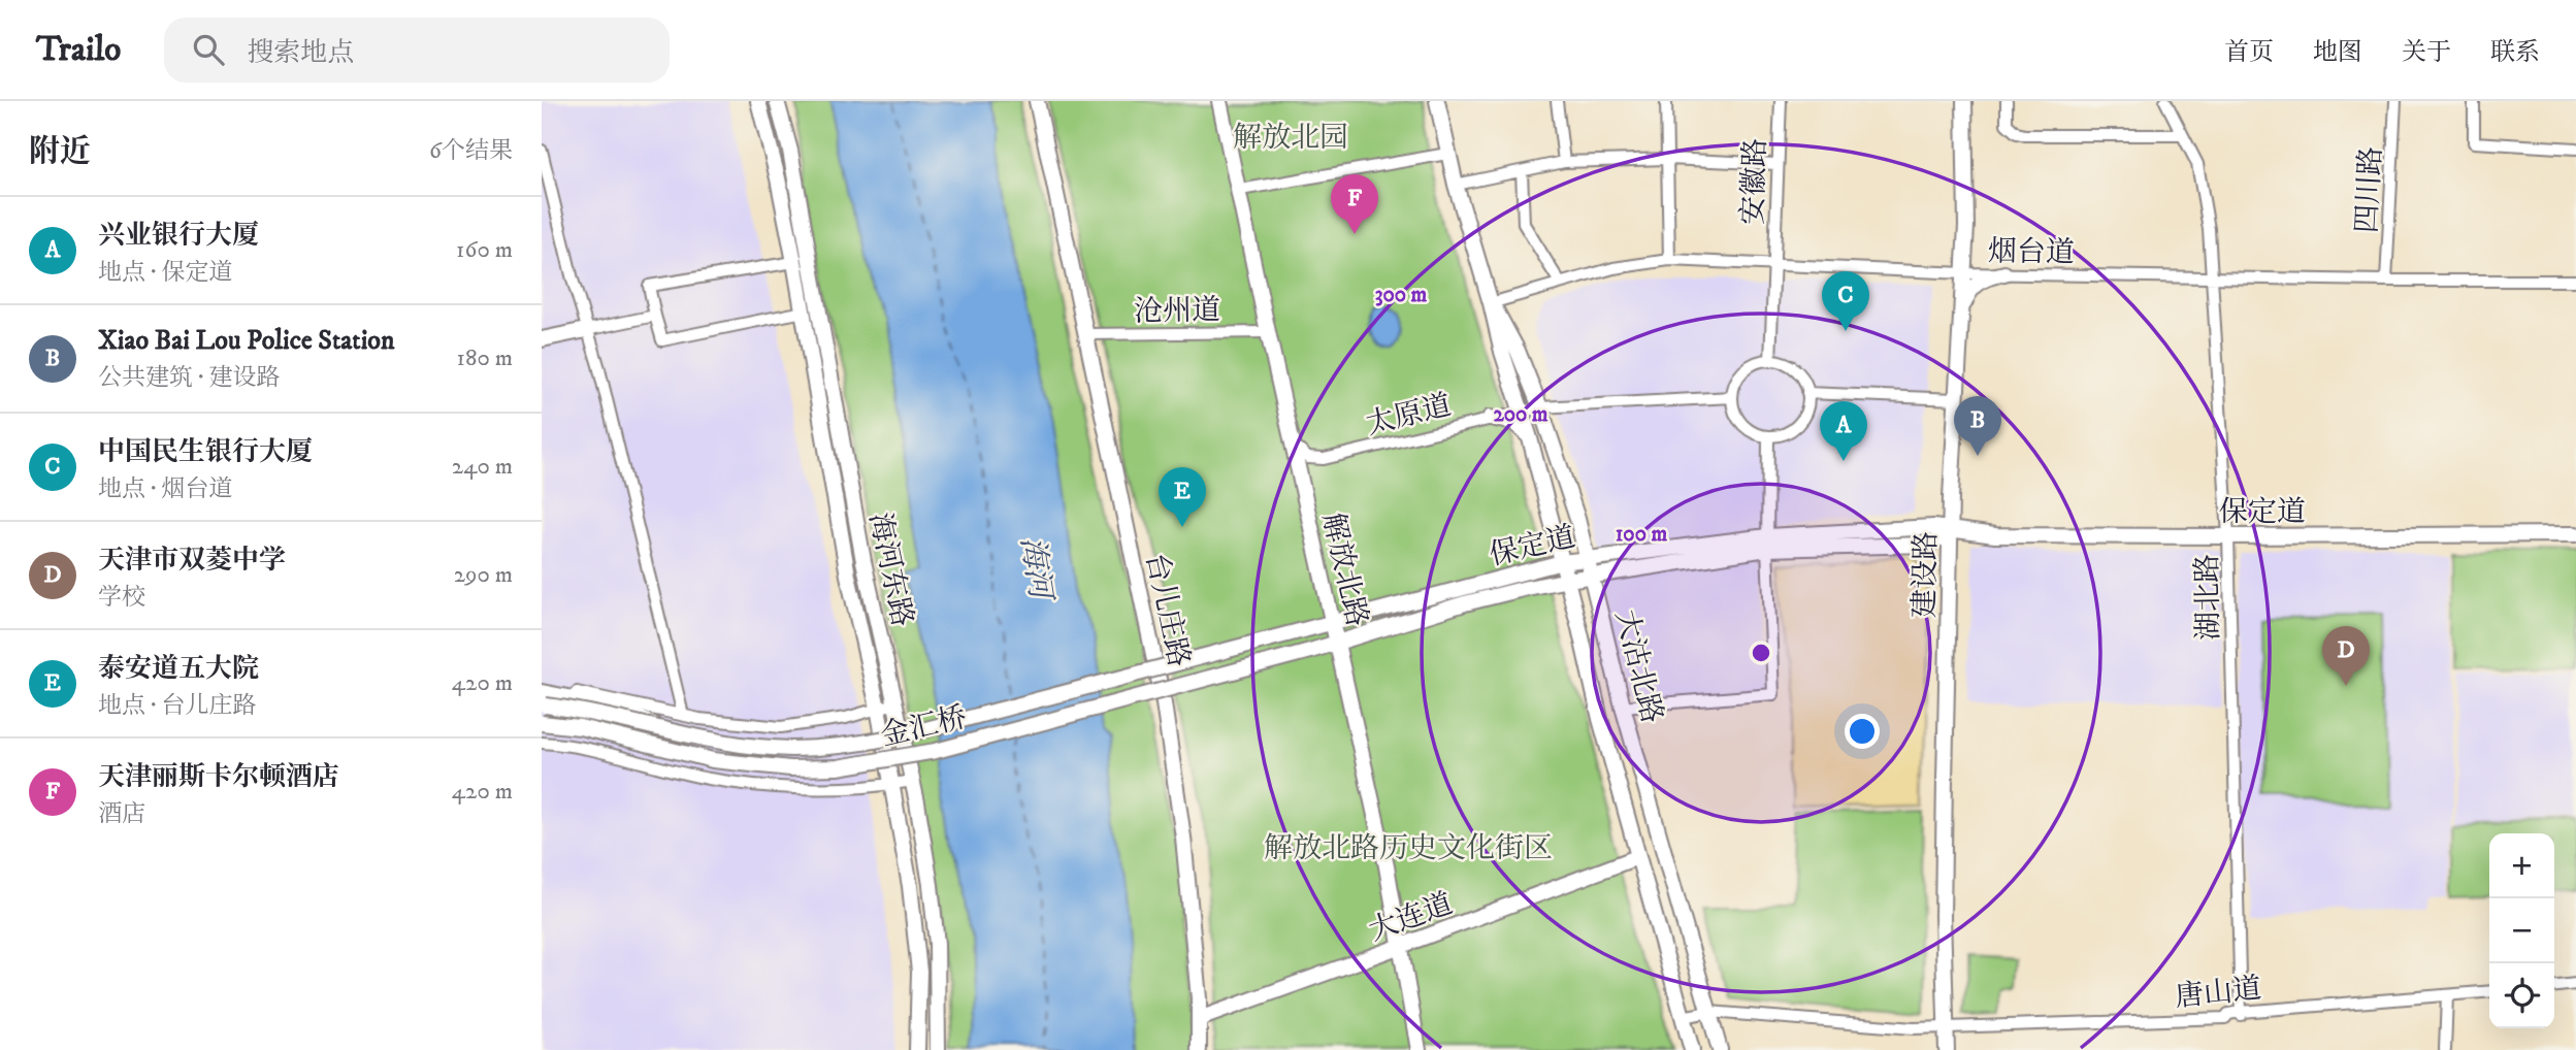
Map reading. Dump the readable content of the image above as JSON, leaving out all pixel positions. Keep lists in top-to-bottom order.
{
  "streets": {
    "main road": [
      "保定道",
      "海河东路",
      "解放北路",
      "建设路",
      "台儿庄路",
      "大沽北路",
      "金汇桥",
      "大连道"
    ],
    "street": [
      "安徽路",
      "四川路",
      "烟台道",
      "沧州道",
      "太原道",
      "湖北路",
      "唐山道"
    ]
  },
  "crossings": [
    ["安徽路", "烟台道"],
    ["安徽路", "太原道"],
    ["四川路", "烟台道"],
    ["烟台道", "建设路"],
    ["烟台道", "湖北路"],
    ["烟台道", "大沽北路"],
    ["沧州道", "解放北路"],
    ["沧州道", "台儿庄路"],
    ["太原道", "解放北路"],
    ["太原道", "大沽北路"],
    ["保定道", "解放北路"],
    ["保定道", "建设路"],
    ["保定道", "湖北路"],
    ["保定道", "大沽北路"],
    ["保定道", "金汇桥"],
    ["解放北路", "大连道"],
    ["建设路", "唐山道"],
    ["湖北路", "唐山道"],
    ["台儿庄路", "大连道"],
    ["大沽北路", "大连道"],
    ["大沽北路", "唐山道"]
  ],
  "water": ["海河"],
  "parks": ["解放北园", "解放北路历史文化街区"],
  "page": {
    "header": "Trailo",
    "search": "搜索地点",
    "nav": [
      "首页",
      "地图",
      "关于",
      "联系"
    ],
    "heading": ["附近", "6个结果"],
    "pins": [
      "F",
      "C",
      "B",
      "A",
      "E",
      "D"
    ],
    "list": [
      {
        "mark": "A",
        "name": "兴业银行大厦",
        "note": "地点 · 保定道",
        "value": "160 m"
      },
      {
        "mark": "B",
        "name": "Xiao Bai Lou Police Station",
        "note": "公共建筑 · 建设路",
        "value": "180 m"
      },
      {
        "mark": "C",
        "name": "中国民生银行大厦",
        "note": "地点 · 烟台道",
        "value": "240 m"
      },
      {
        "mark": "D",
        "name": "天津市双菱中学",
        "note": "学校",
        "value": "290 m"
      },
      {
        "mark": "E",
        "name": "泰安道五大院",
        "note": "地点 · 台儿庄路",
        "value": "420 m"
      },
      {
        "mark": "F",
        "name": "天津丽斯卡尔顿酒店",
        "note": "酒店",
        "value": "420 m"
      }
    ],
    "map_buttons": ["+", "−"]
  },
  "rings": ["300 m", "200 m", "100 m"]
}
